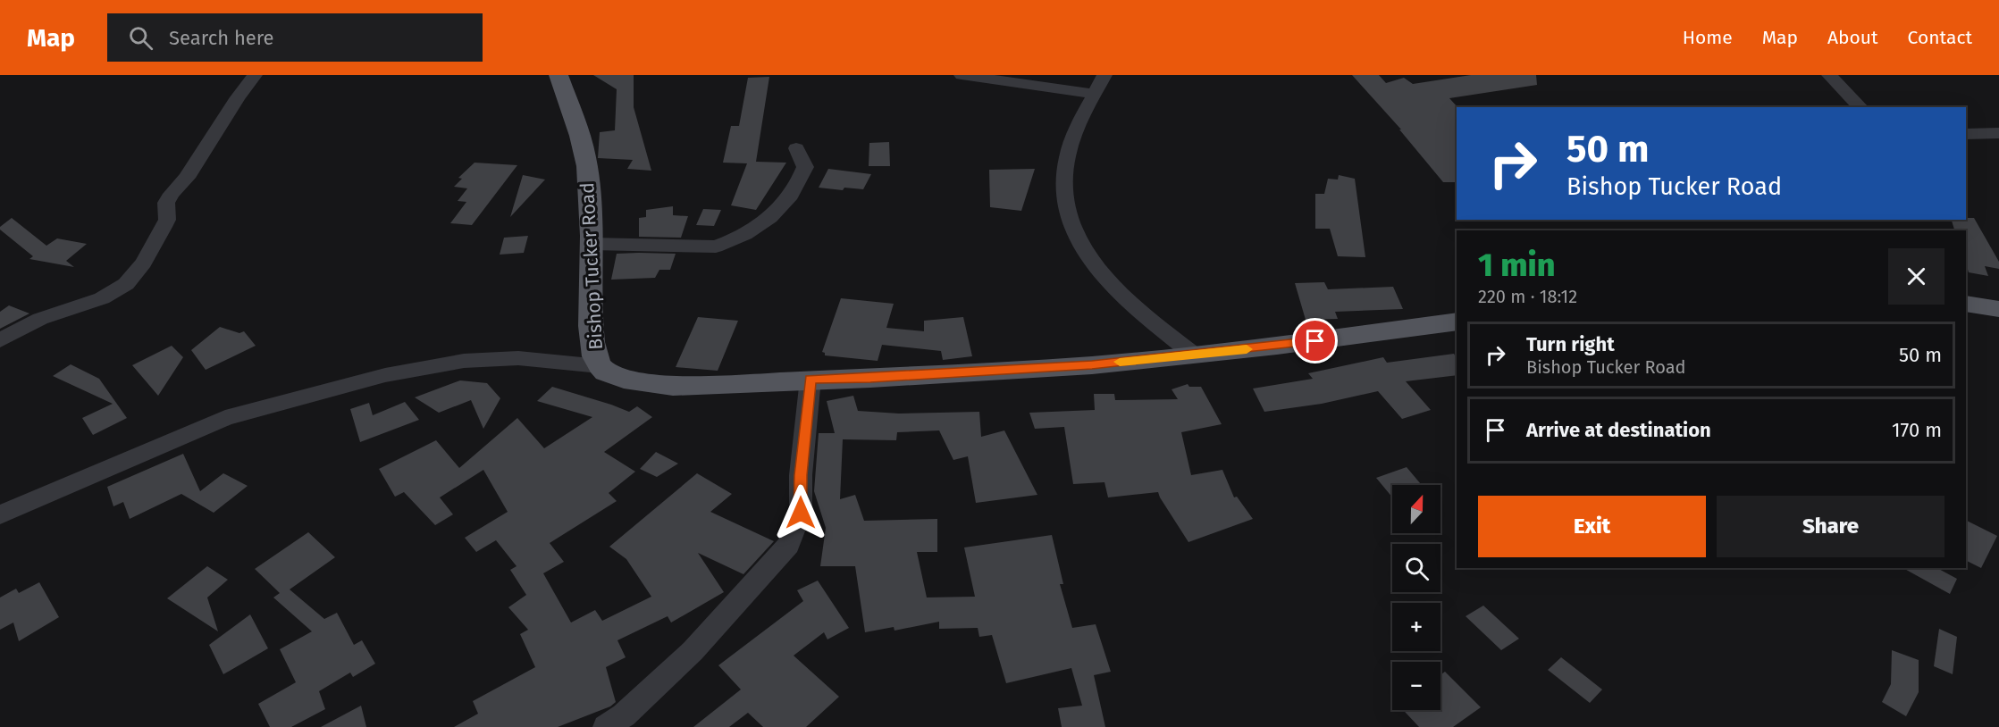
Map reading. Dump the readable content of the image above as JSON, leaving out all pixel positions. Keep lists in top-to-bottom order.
{
  "streets": {
    "main road": ["Bishop Tucker Road"]
  },
  "north": "top",
  "page": {
    "header": "Map",
    "search": "Search here",
    "nav": [
      "Home",
      "Map",
      "About",
      "Contact"
    ],
    "turn": ["50 m", "Bishop Tucker Road"],
    "heading": ["1 min", "220 m · 18:12"],
    "list": [
      {
        "name": "Turn right",
        "note": "Bishop Tucker Road",
        "value": "50 m"
      },
      {
        "name": "Arrive at destination",
        "value": "170 m"
      }
    ],
    "map_buttons": ["+", "−"],
    "buttons": ["Exit", "Share"]
  }
}
